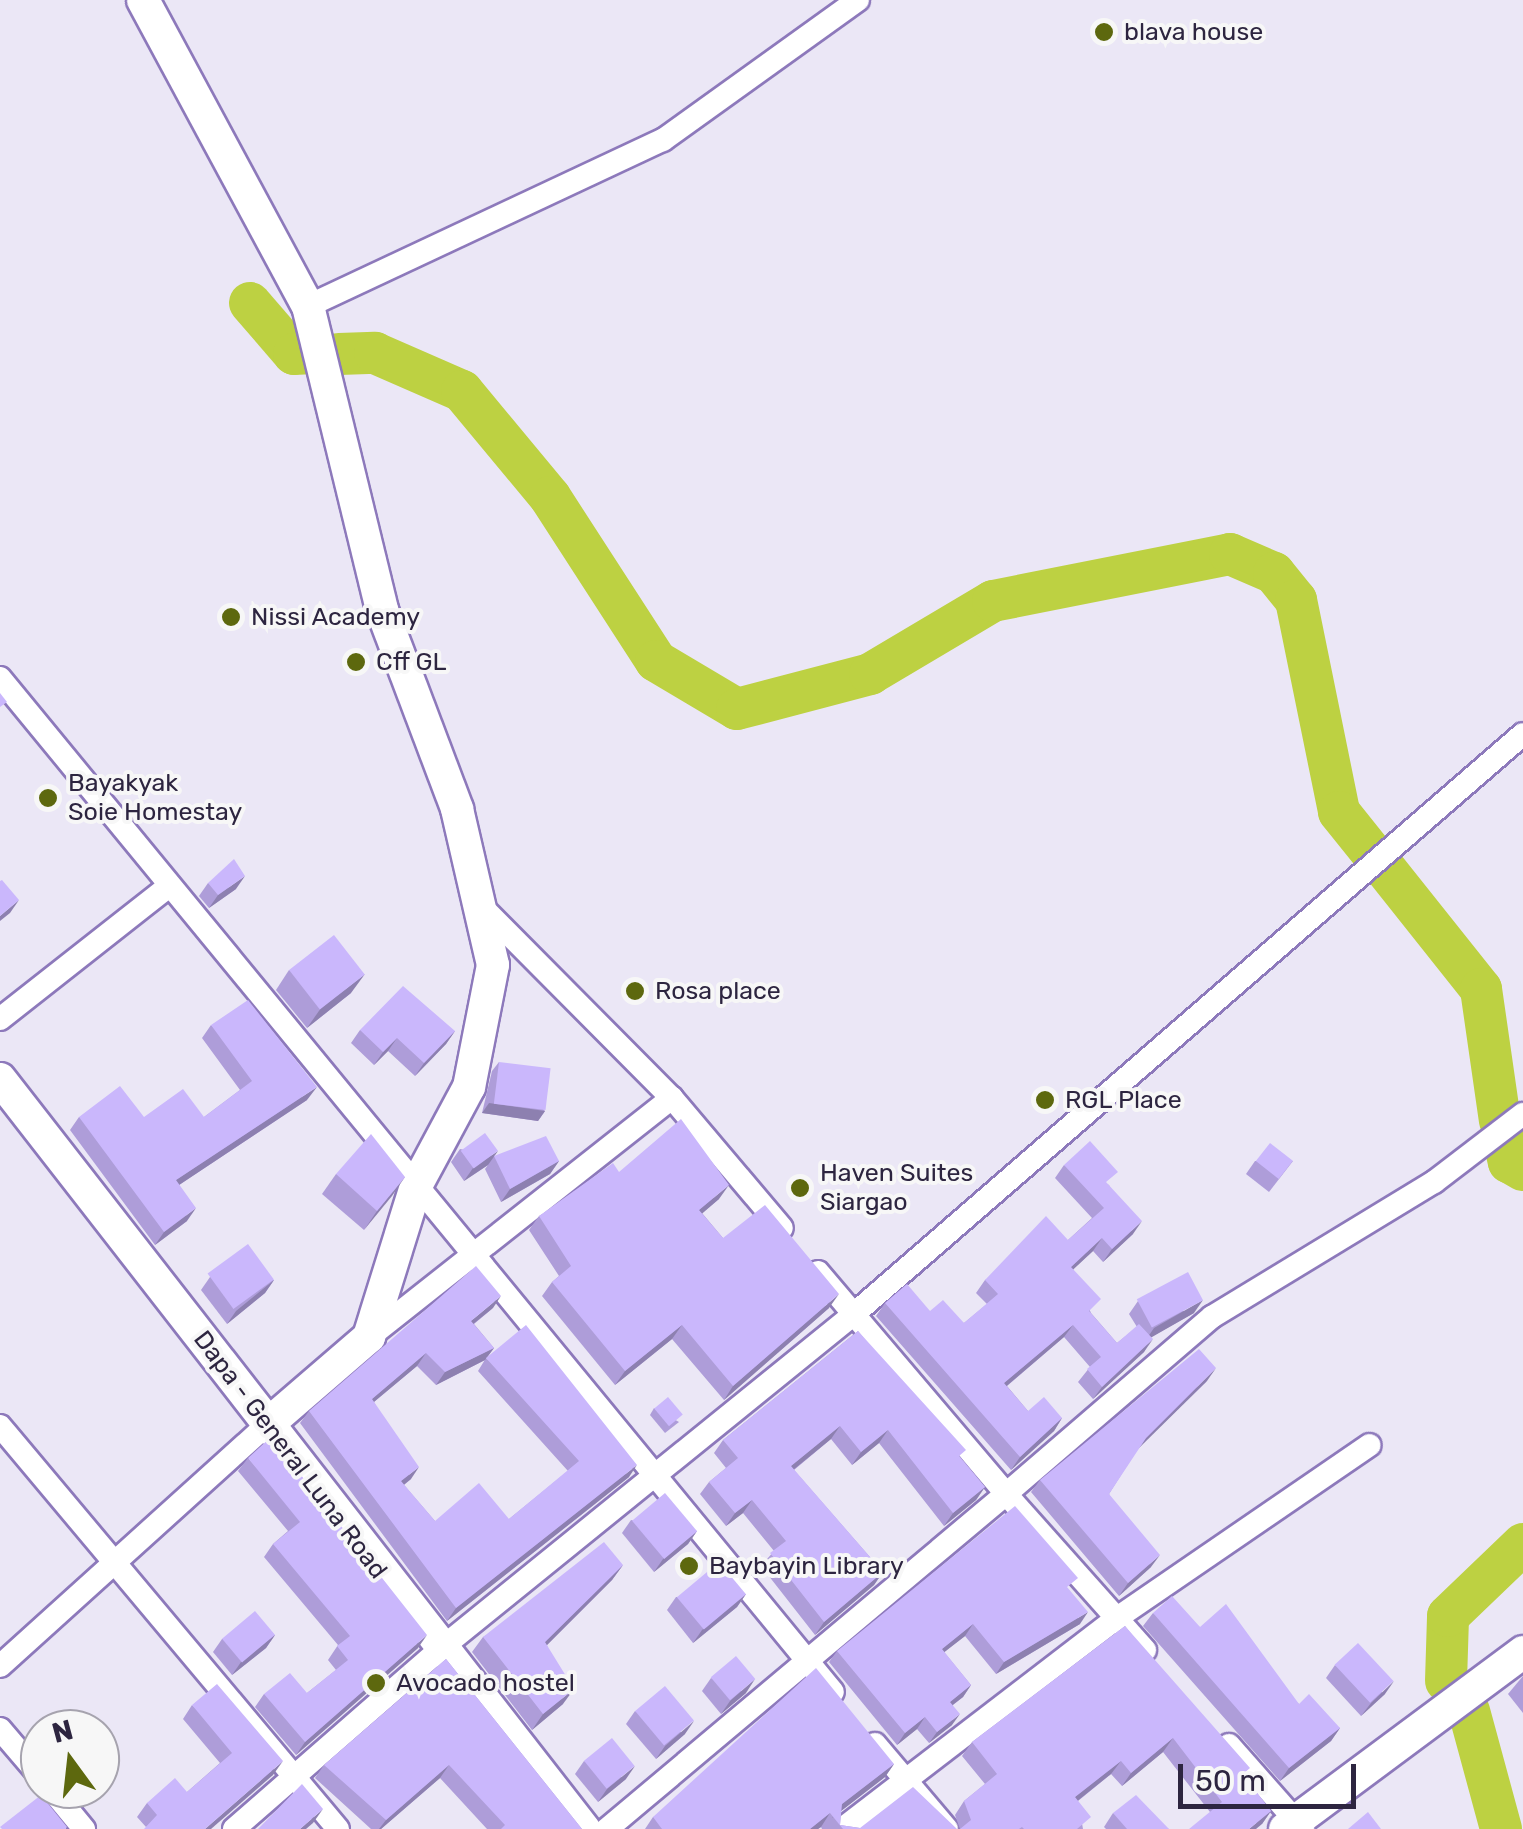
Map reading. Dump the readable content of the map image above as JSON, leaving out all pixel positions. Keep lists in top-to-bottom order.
{
  "streets": {
    "street": ["Dapa - General Luna Road"]
  },
  "places": [
    "blava house",
    "Nissi Academy",
    "Cff GL",
    "Bayakyak Soie Homestay",
    "Rosa place",
    "RGL Place",
    "Haven Suites Siargao",
    "Baybayin Library",
    "Avocado hostel"
  ],
  "scale_bar": "50 m",
  "north": "top"
}
